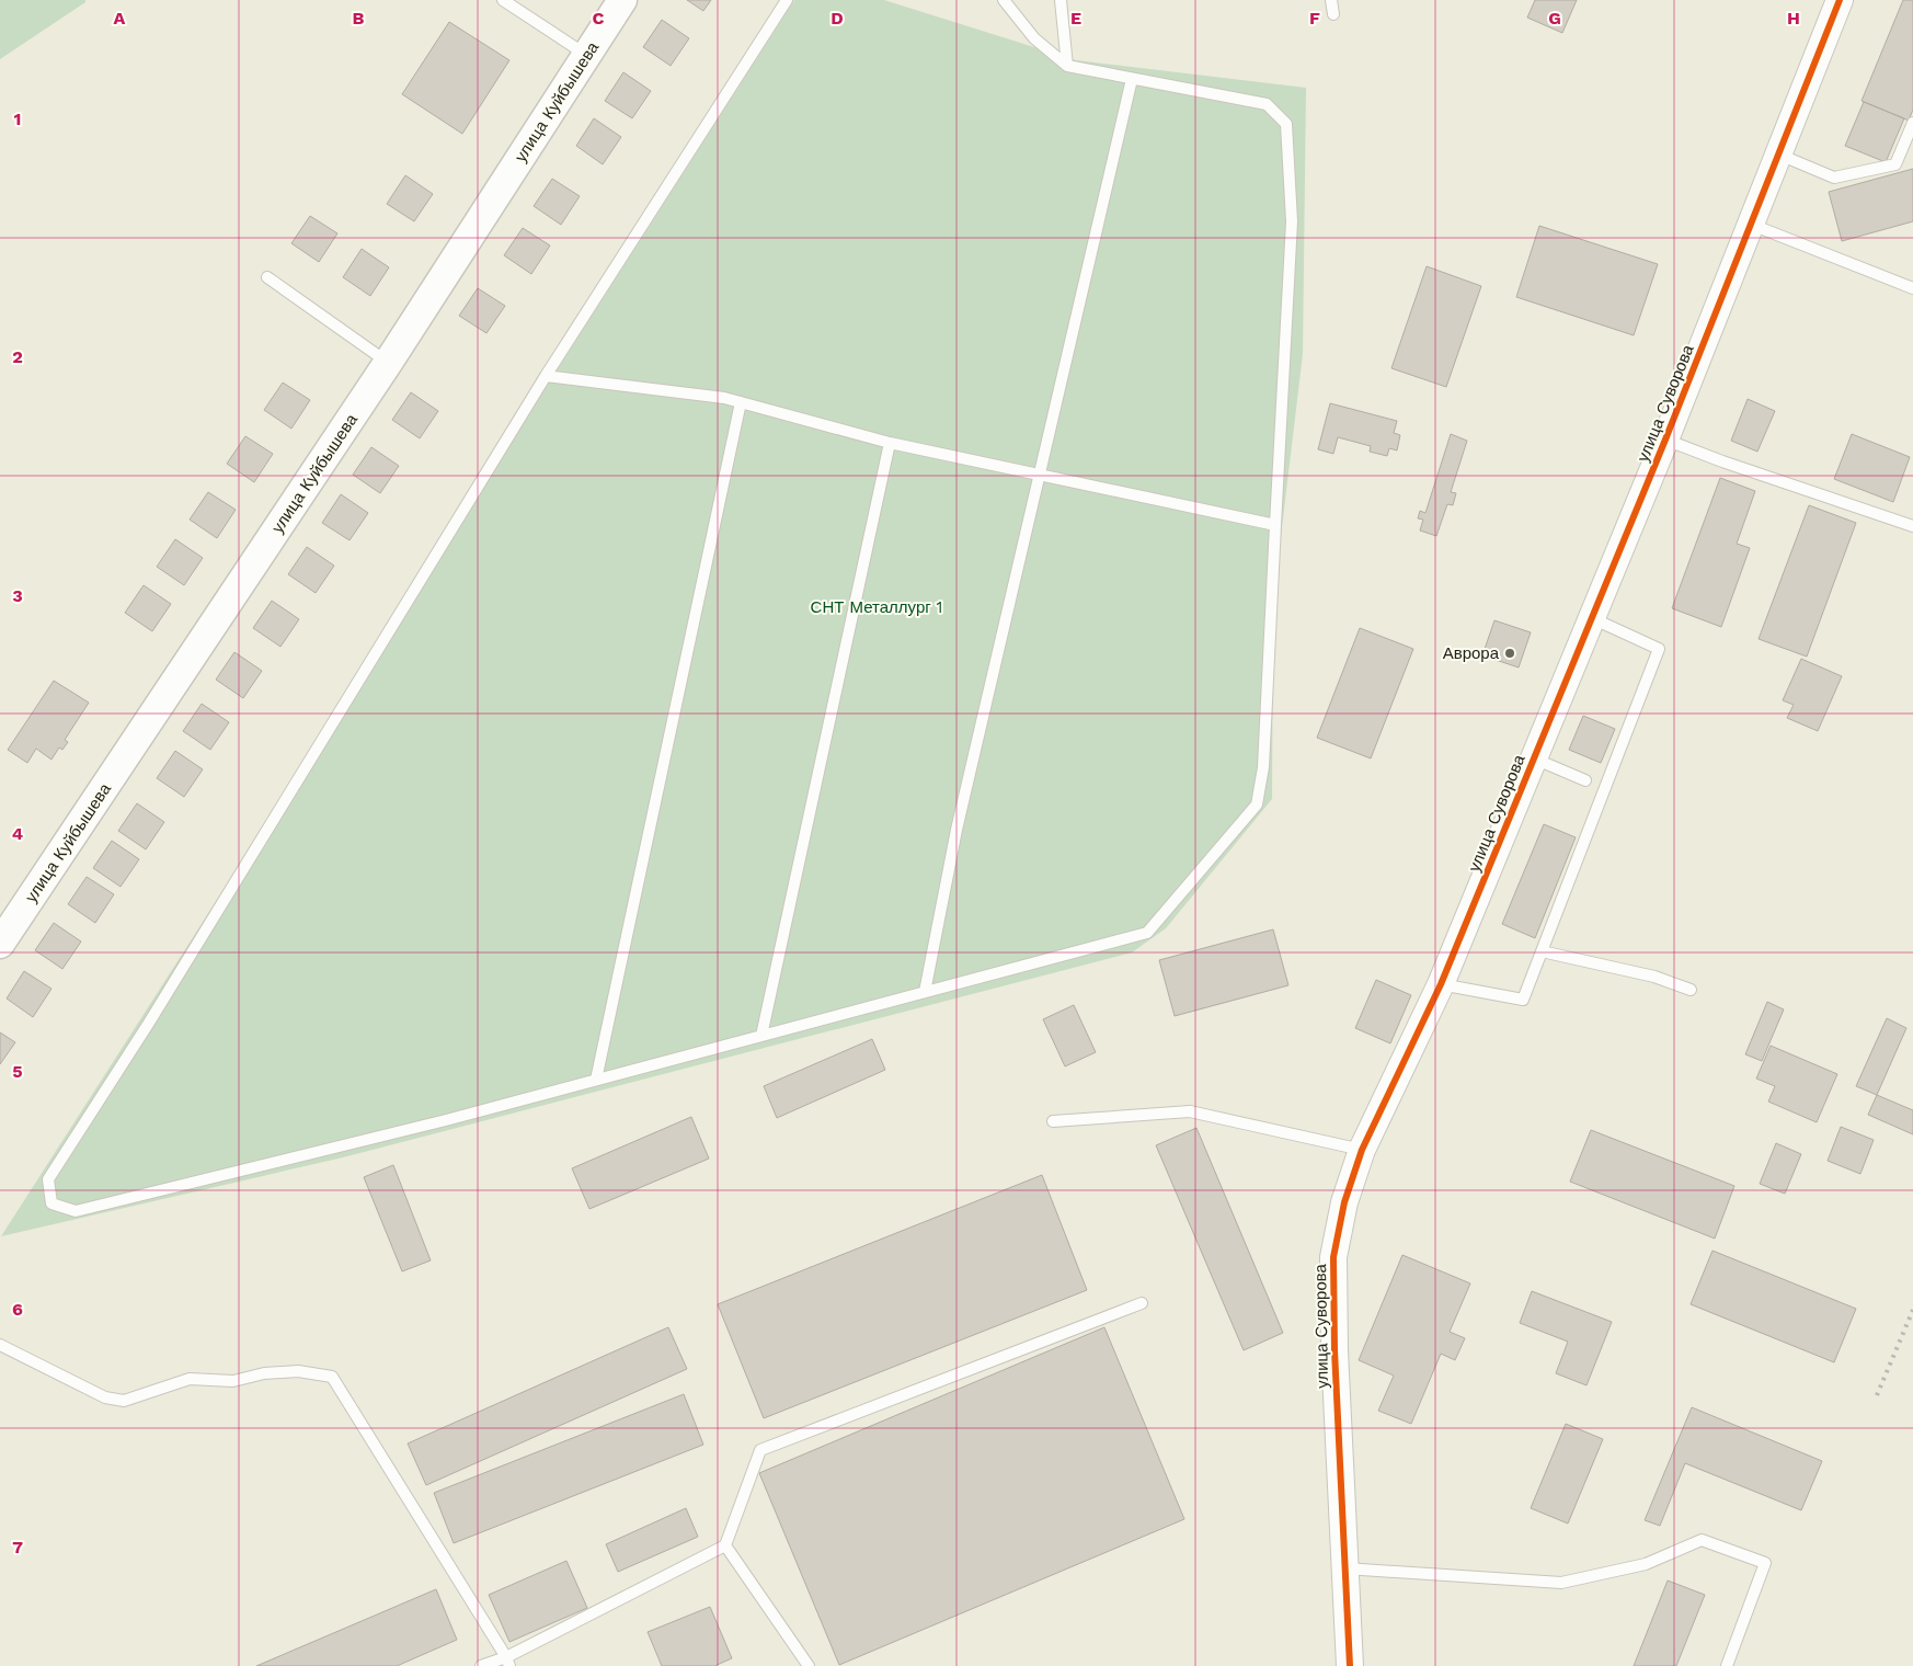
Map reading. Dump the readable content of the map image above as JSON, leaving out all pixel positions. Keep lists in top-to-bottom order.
{
  "streets": {
    "main road": ["улица Куйбышева"],
    "street": ["улица Суворова"]
  },
  "parks": ["СНТ Металлург 1"],
  "places": ["Аврора"],
  "grid": {
    "columns": [
      "A",
      "B",
      "C",
      "D",
      "E",
      "F",
      "G",
      "H"
    ],
    "rows": [
      "1",
      "2",
      "3",
      "4",
      "5",
      "6",
      "7"
    ]
  }
}
